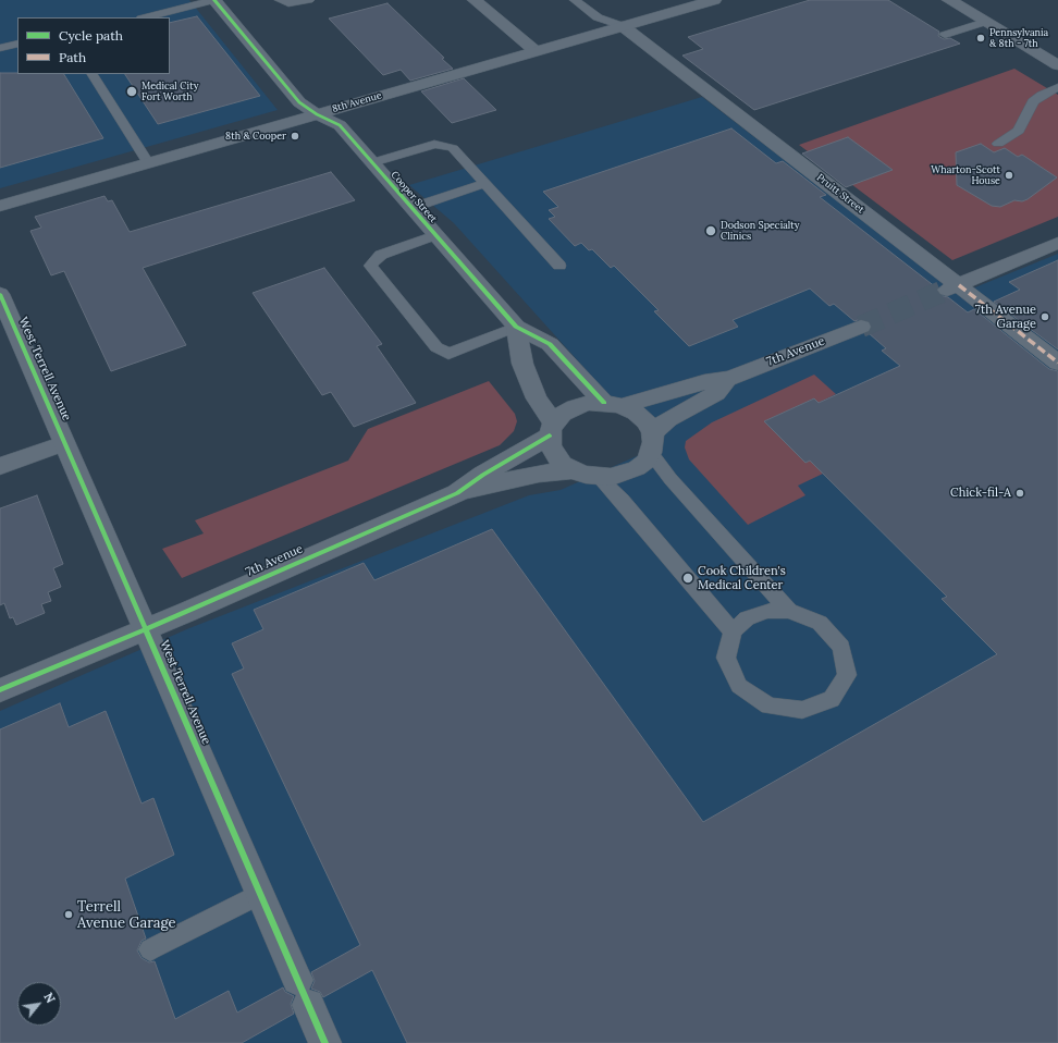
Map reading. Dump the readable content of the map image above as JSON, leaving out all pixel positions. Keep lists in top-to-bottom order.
{
  "streets": {
    "street": [
      "8th Avenue",
      "Pruitt Street",
      "Cooper Street",
      "7th Avenue",
      "West Terrell Avenue"
    ]
  },
  "crossings": [
    ["8th Avenue", "Pruitt Street"],
    ["8th Avenue", "Cooper Street"],
    ["Cooper Street", "7th Avenue"],
    ["7th Avenue", "West Terrell Avenue"]
  ],
  "places": [
    "Pennsylvania & 8th - 7th",
    "Medical City Fort Worth",
    "8th & Cooper",
    "Wharton-Scott House",
    "Dodson Specialty Clinics",
    "7th Avenue Garage",
    "Chick-fil-A",
    "Cook Children's Medical Center",
    "Terrell Avenue Garage"
  ],
  "legend": ["Cycle path", "Path"],
  "north": "top right"
}
